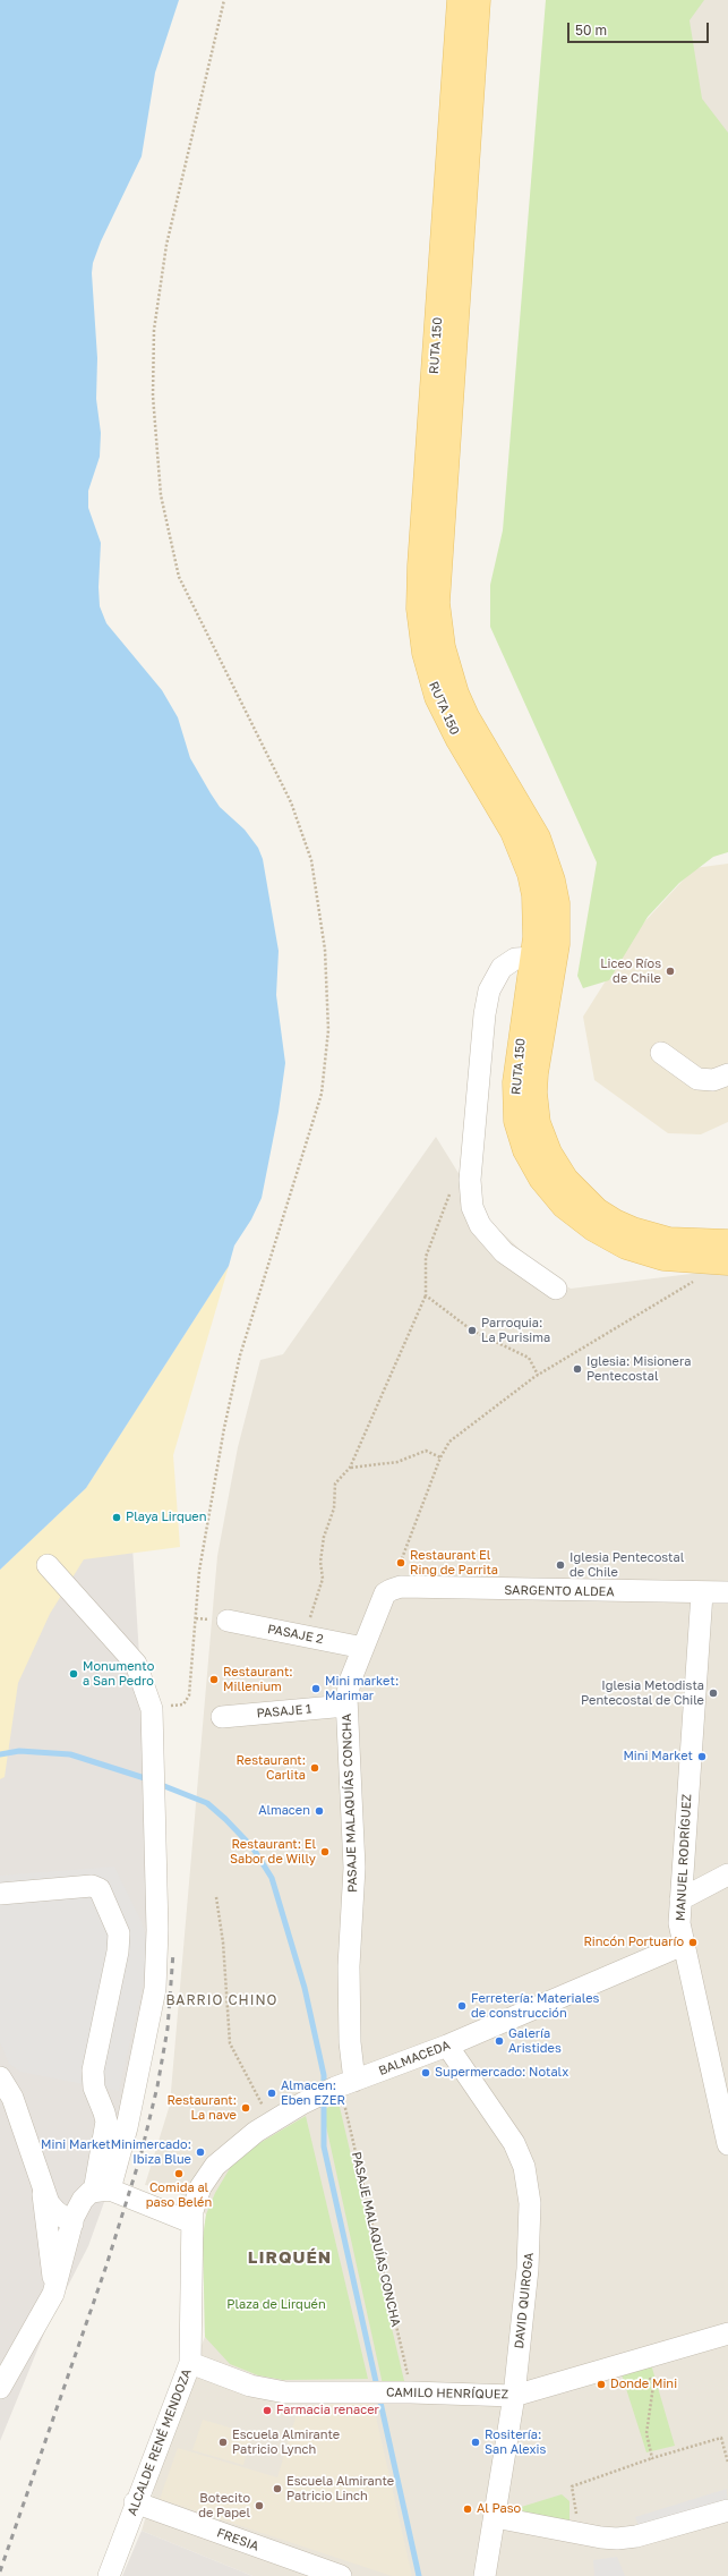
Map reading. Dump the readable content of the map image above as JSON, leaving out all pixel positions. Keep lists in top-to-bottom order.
{
  "streets": {
    "main road": ["RUTA 150"],
    "street": [
      "SARGENTO ALDEA",
      "PASAJE 2",
      "PASAJE 1",
      "PASAJE MALAQUÍAS CONCHA",
      "MANUEL RODRÍGUEZ",
      "BALMACEDA",
      "DAVID QUIROGA",
      "CAMILO HENRÍQUEZ",
      "ALCALDE RENÉ MENDOZA",
      "FRESIA"
    ]
  },
  "crossings": [
    ["SARGENTO ALDEA", "PASAJE MALAQUÍAS CONCHA"],
    ["SARGENTO ALDEA", "MANUEL RODRÍGUEZ"],
    ["PASAJE 2", "PASAJE MALAQUÍAS CONCHA"],
    ["PASAJE 1", "PASAJE MALAQUÍAS CONCHA"],
    ["PASAJE MALAQUÍAS CONCHA", "BALMACEDA"],
    ["PASAJE MALAQUÍAS CONCHA", "CAMILO HENRÍQUEZ"],
    ["MANUEL RODRÍGUEZ", "BALMACEDA"],
    ["BALMACEDA", "DAVID QUIROGA"],
    ["BALMACEDA", "ALCALDE RENÉ MENDOZA"],
    ["DAVID QUIROGA", "CAMILO HENRÍQUEZ"],
    ["CAMILO HENRÍQUEZ", "ALCALDE RENÉ MENDOZA"],
    ["ALCALDE RENÉ MENDOZA", "FRESIA"]
  ],
  "districts": ["BARRIO CHINO", "LIRQUÉN"],
  "parks": ["Plaza de Lirquén"],
  "places": [
    "Liceo Ríos de Chile",
    "Parroquia: La Purisima",
    "Iglesia: Misionera Pentecostal",
    "Playa Lirquen",
    "Restaurant El Ring de Parrita",
    "Iglesia Pentecostal de Chile",
    "Monumento a San Pedro",
    "Restaurant: Millenium",
    "Mini market: Marimar",
    "Iglesia Metodista Pentecostal de Chile",
    "Mini Market",
    "Restaurant: Carlita",
    "Almacen",
    "Restaurant: El Sabor de Willy",
    "Rincón Portuarío",
    "Ferretería: Materiales de construcción",
    "Galería Aristides",
    "Supermercado: Notalx",
    "Almacen: Eben EZER",
    "Restaurant: La nave",
    "Mini MarketMinimercado: Ibiza Blue",
    "Comida al paso Belén",
    "Donde Mini",
    "Farmacia renacer",
    "Escuela Almirante Patricio Lynch",
    "Rositería: San Alexis",
    "Escuela Almirante Patricio Linch",
    "Botecito de Papel",
    "Al Paso"
  ],
  "scale_bar": "50 m"
}
